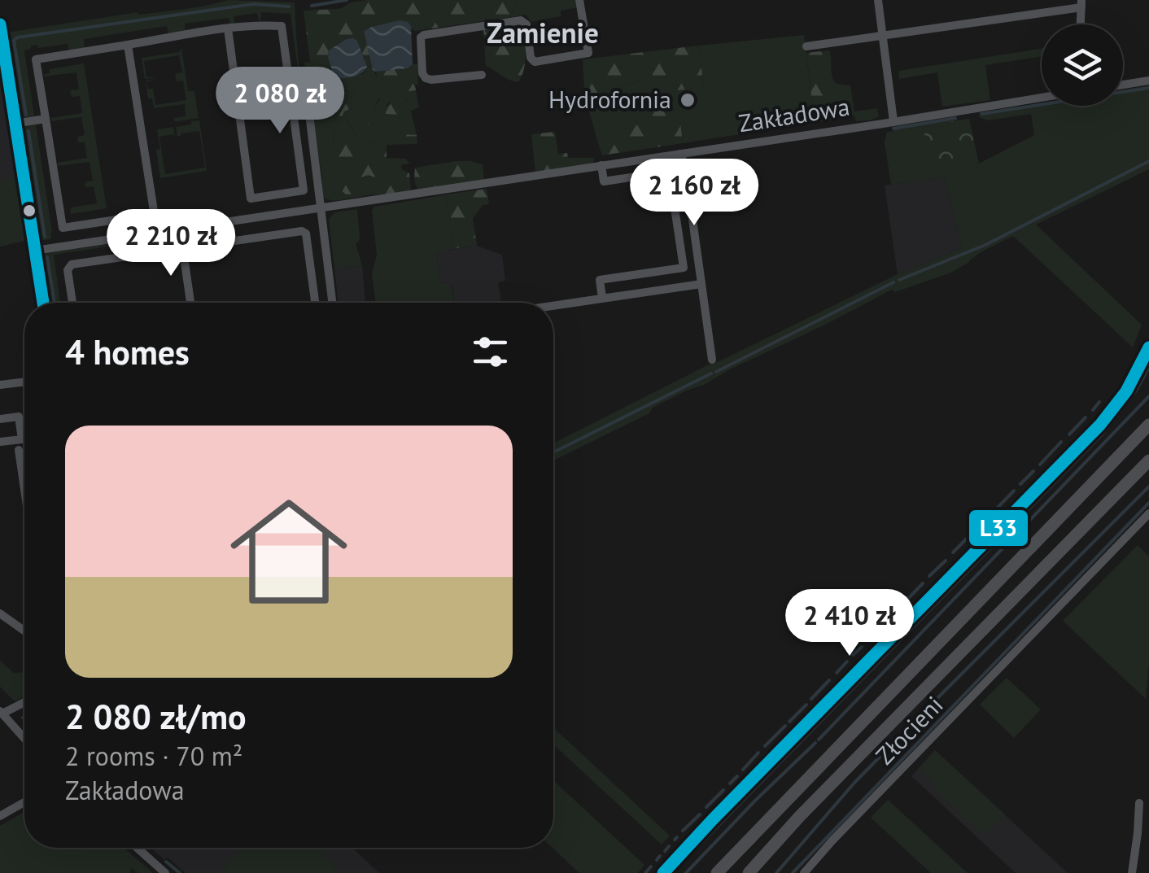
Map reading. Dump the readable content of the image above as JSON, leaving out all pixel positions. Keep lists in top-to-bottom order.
{
  "streets": {
    "street": ["Zakładowa", "Złocieni"]
  },
  "districts": ["Zamienie"],
  "places": ["Hydrofornia"],
  "lines": ["transit line L33"],
  "page": {
    "price": [
      "2 080 zł",
      "2 160 zł",
      "2 210 zł",
      "2 410 zł"
    ],
    "heading": "4 homes",
    "list": [
      {
        "name": "2 080 zł/mo",
        "note": "2 rooms · 70 m² · Zakładowa"
      }
    ]
  }
}
